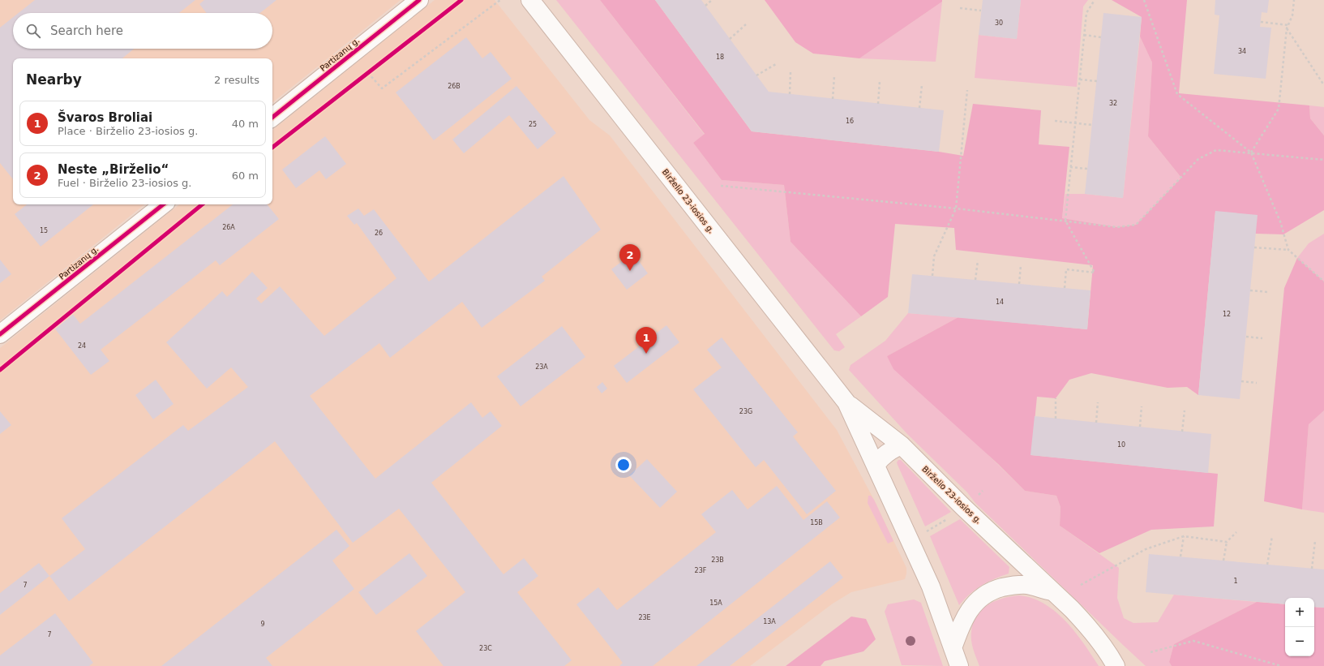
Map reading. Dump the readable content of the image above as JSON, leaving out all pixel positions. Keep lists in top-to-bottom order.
{
  "streets": {
    "main road": ["Partizanų g.", "Birželio 23-iosios g."]
  },
  "house_numbers": [
    "30",
    "34",
    "18",
    "26B",
    "32",
    "16",
    "25",
    "26A",
    "15",
    "26",
    "14",
    "12",
    "24",
    "23A",
    "23G",
    "10",
    "15B",
    "23B",
    "23F",
    "1",
    "7",
    "15A",
    "23E",
    "13A",
    "9",
    "7",
    "23C"
  ],
  "page": {
    "search": "Search here",
    "heading": ["Nearby", "2 results"],
    "list": [
      {
        "mark": "1",
        "name": "Švaros Broliai",
        "note": "Place · Birželio 23-iosios g.",
        "value": "40 m"
      },
      {
        "mark": "2",
        "name": "Neste „Birželio“",
        "note": "Fuel · Birželio 23-iosios g.",
        "value": "60 m"
      }
    ],
    "pins": ["2", "1"],
    "map_buttons": ["+", "−"]
  }
}
